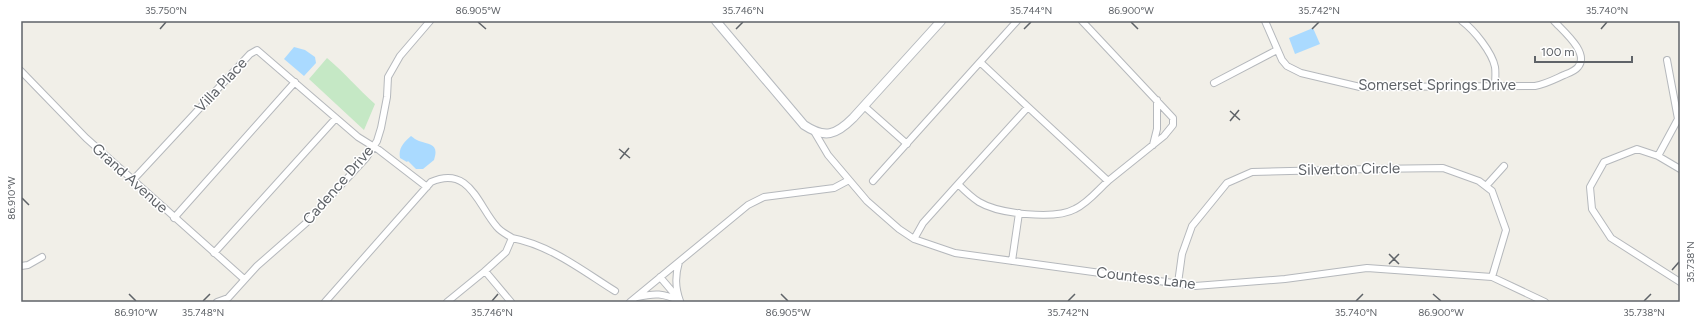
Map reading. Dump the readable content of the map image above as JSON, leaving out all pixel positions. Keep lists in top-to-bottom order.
{
  "streets": {
    "street": [
      "Villa Place",
      "Somerset Springs Drive",
      "Silverton Circle",
      "Grand Avenue",
      "Cadence Drive",
      "Countess Lane"
    ]
  },
  "crossings": [
    ["Villa Place", "Grand Avenue"],
    ["Villa Place", "Cadence Drive"],
    ["Silverton Circle", "Countess Lane"],
    ["Grand Avenue", "Cadence Drive"]
  ],
  "scale_bar": "100 m",
  "coordinates": [
    "35.750°N",
    "86.905°W",
    "35.746°N",
    "35.744°N",
    "86.900°W",
    "35.742°N",
    "35.740°N",
    "86.910°W",
    "35.738°N",
    "35.748°N"
  ]
}
